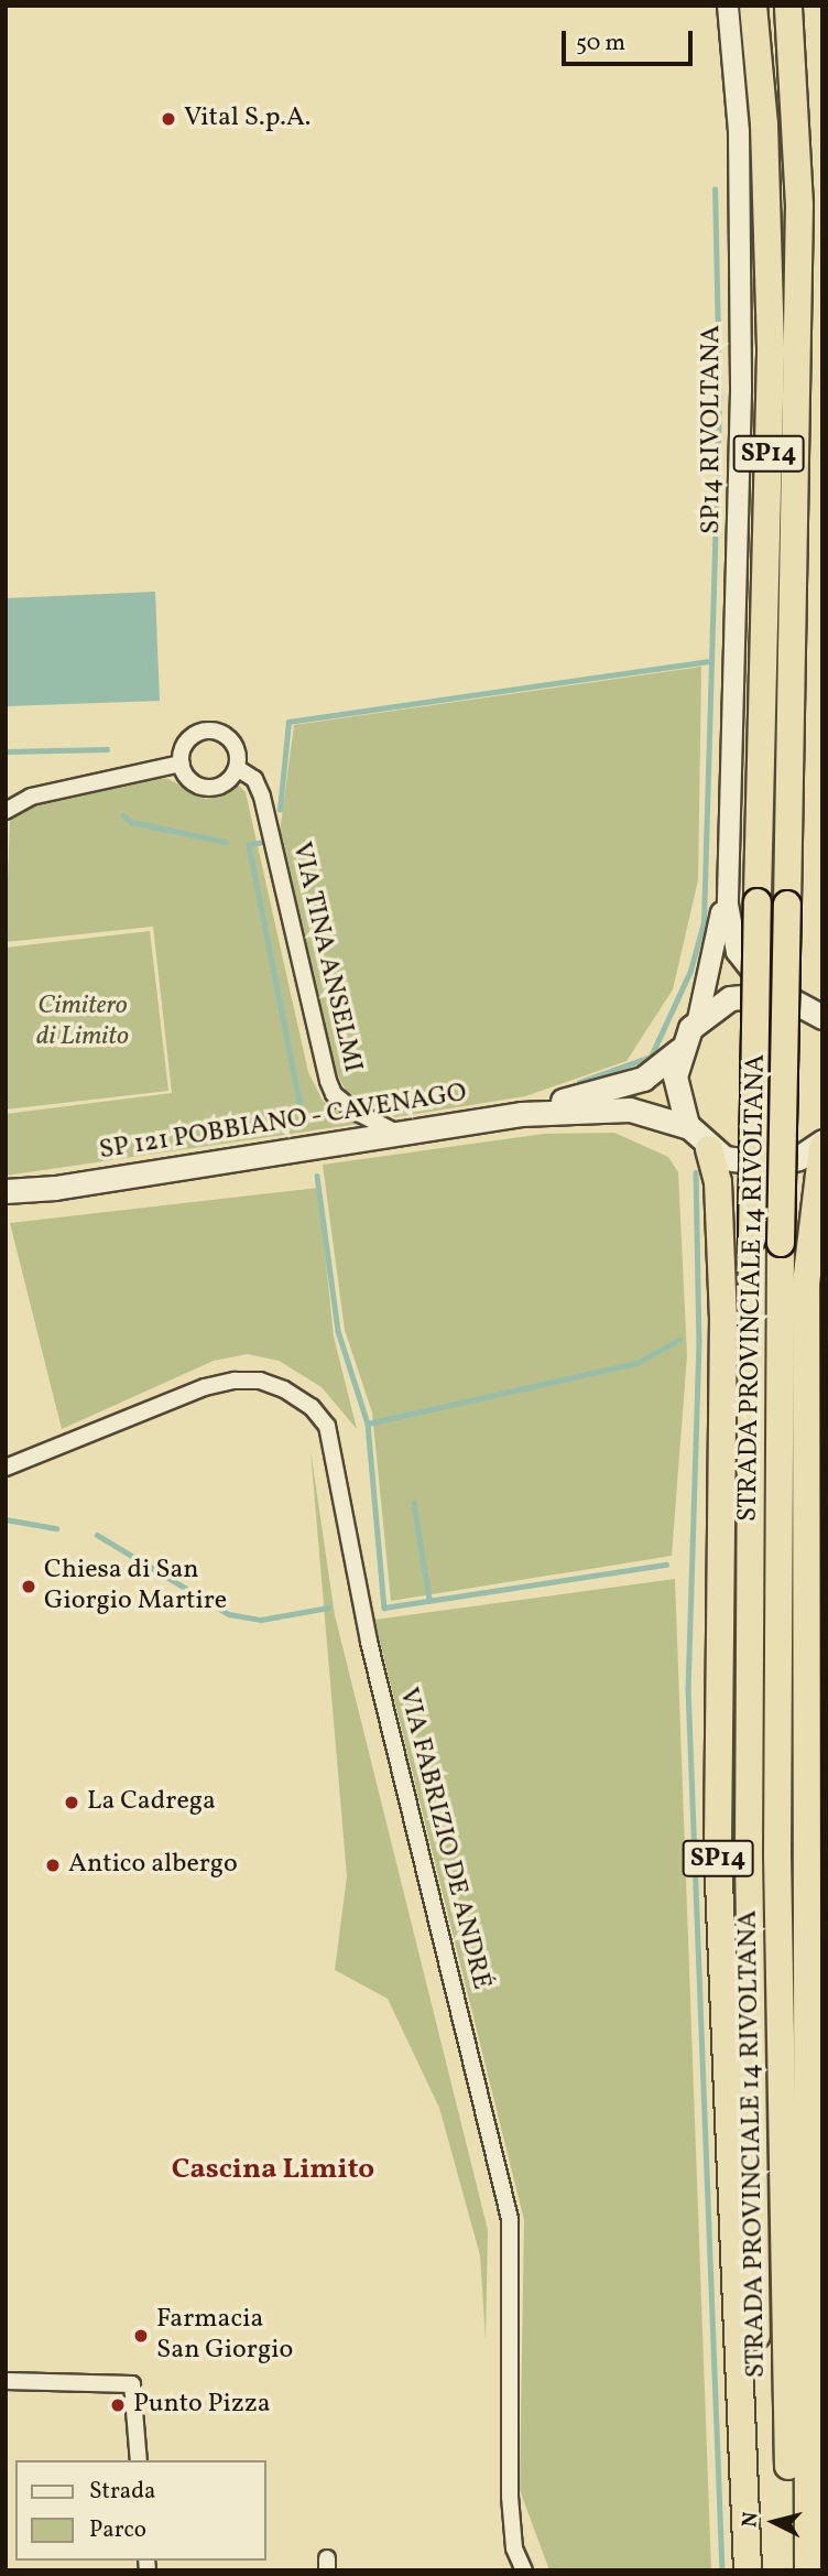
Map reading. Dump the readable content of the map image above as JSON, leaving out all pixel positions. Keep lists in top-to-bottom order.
{
  "streets": {
    "highway": ["SP14", "STRADA PROVINCIALE 14 RIVOLTANA"],
    "main road": ["SP14 RIVOLTANA", "SP 121 POBBIANO - CAVENAGO"],
    "street": ["VIA TINA ANSELMI", "VIA FABRIZIO DE ANDRÉ"]
  },
  "crossings": [
    ["SP14 RIVOLTANA", "SP14"],
    ["SP14 RIVOLTANA", "SP 121 POBBIANO - CAVENAGO"],
    ["VIA TINA ANSELMI", "SP 121 POBBIANO - CAVENAGO"]
  ],
  "districts": ["Cascina Limito"],
  "parks": ["Cimitero di Limito"],
  "places": [
    "Vital S.p.A.",
    "Chiesa di San Giorgio Martire",
    "La Cadrega",
    "Antico albergo",
    "Farmacia San Giorgio",
    "Punto Pizza"
  ],
  "legend": ["Strada", "Parco"],
  "scale_bar": "50 m",
  "north": "left"
}
